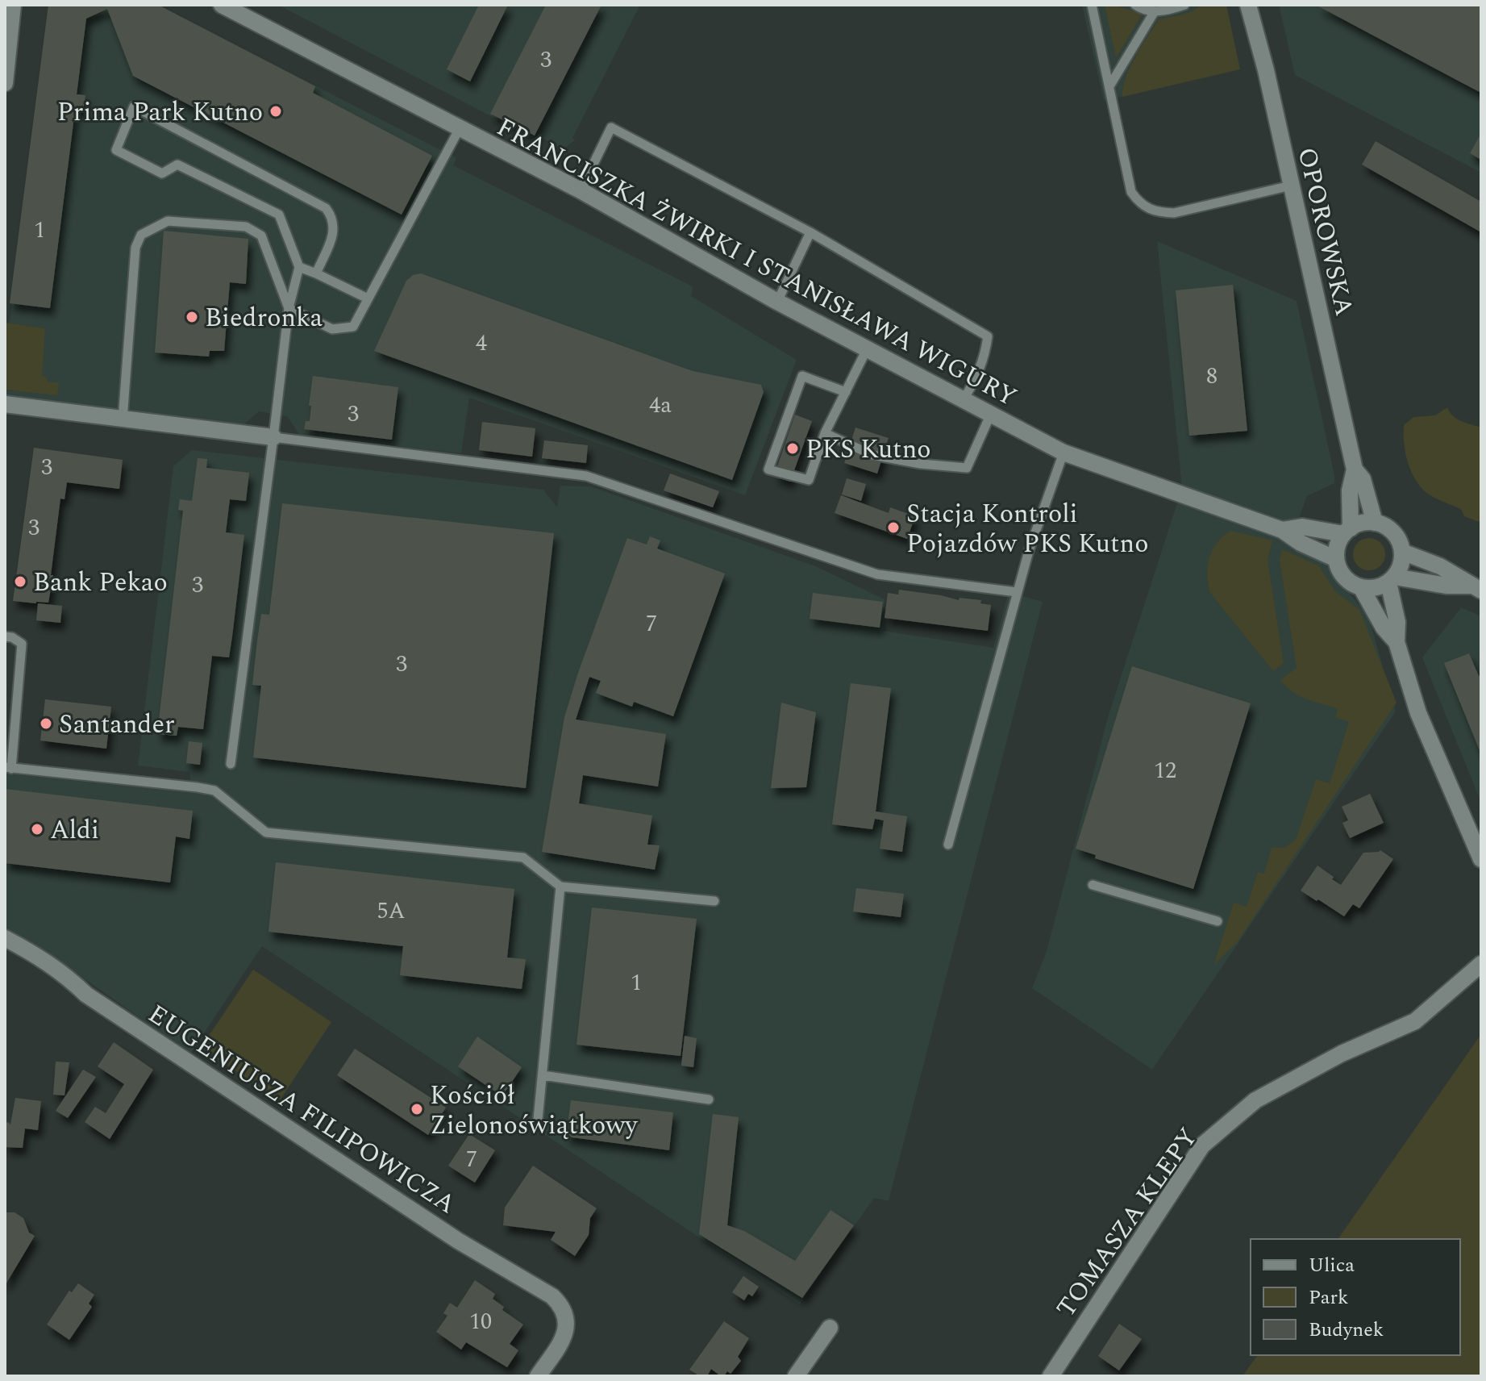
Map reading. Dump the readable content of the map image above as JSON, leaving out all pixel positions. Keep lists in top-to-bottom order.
{
  "streets": {
    "street": [
      "OPOROWSKA",
      "FRANCISZKA ŻWIRKI I STANISŁAWA WIGURY",
      "EUGENIUSZA FILIPOWICZA",
      "TOMASZA KLEPY"
    ]
  },
  "crossings": [
    ["OPOROWSKA", "FRANCISZKA ŻWIRKI I STANISŁAWA WIGURY"]
  ],
  "places": [
    "Prima Park Kutno",
    "Biedronka",
    "PKS Kutno",
    "Stacja Kontroli Pojazdów PKS Kutno",
    "Bank Pekao",
    "Santander",
    "Aldi",
    "Kościół Zielonoświątkowy"
  ],
  "house_numbers": [
    "3",
    "1",
    "4",
    "8",
    "4a",
    "3",
    "3",
    "3",
    "3",
    "7",
    "3",
    "12",
    "5A",
    "1",
    "7",
    "10"
  ],
  "legend": ["Ulica", "Park", "Budynek"]
}
